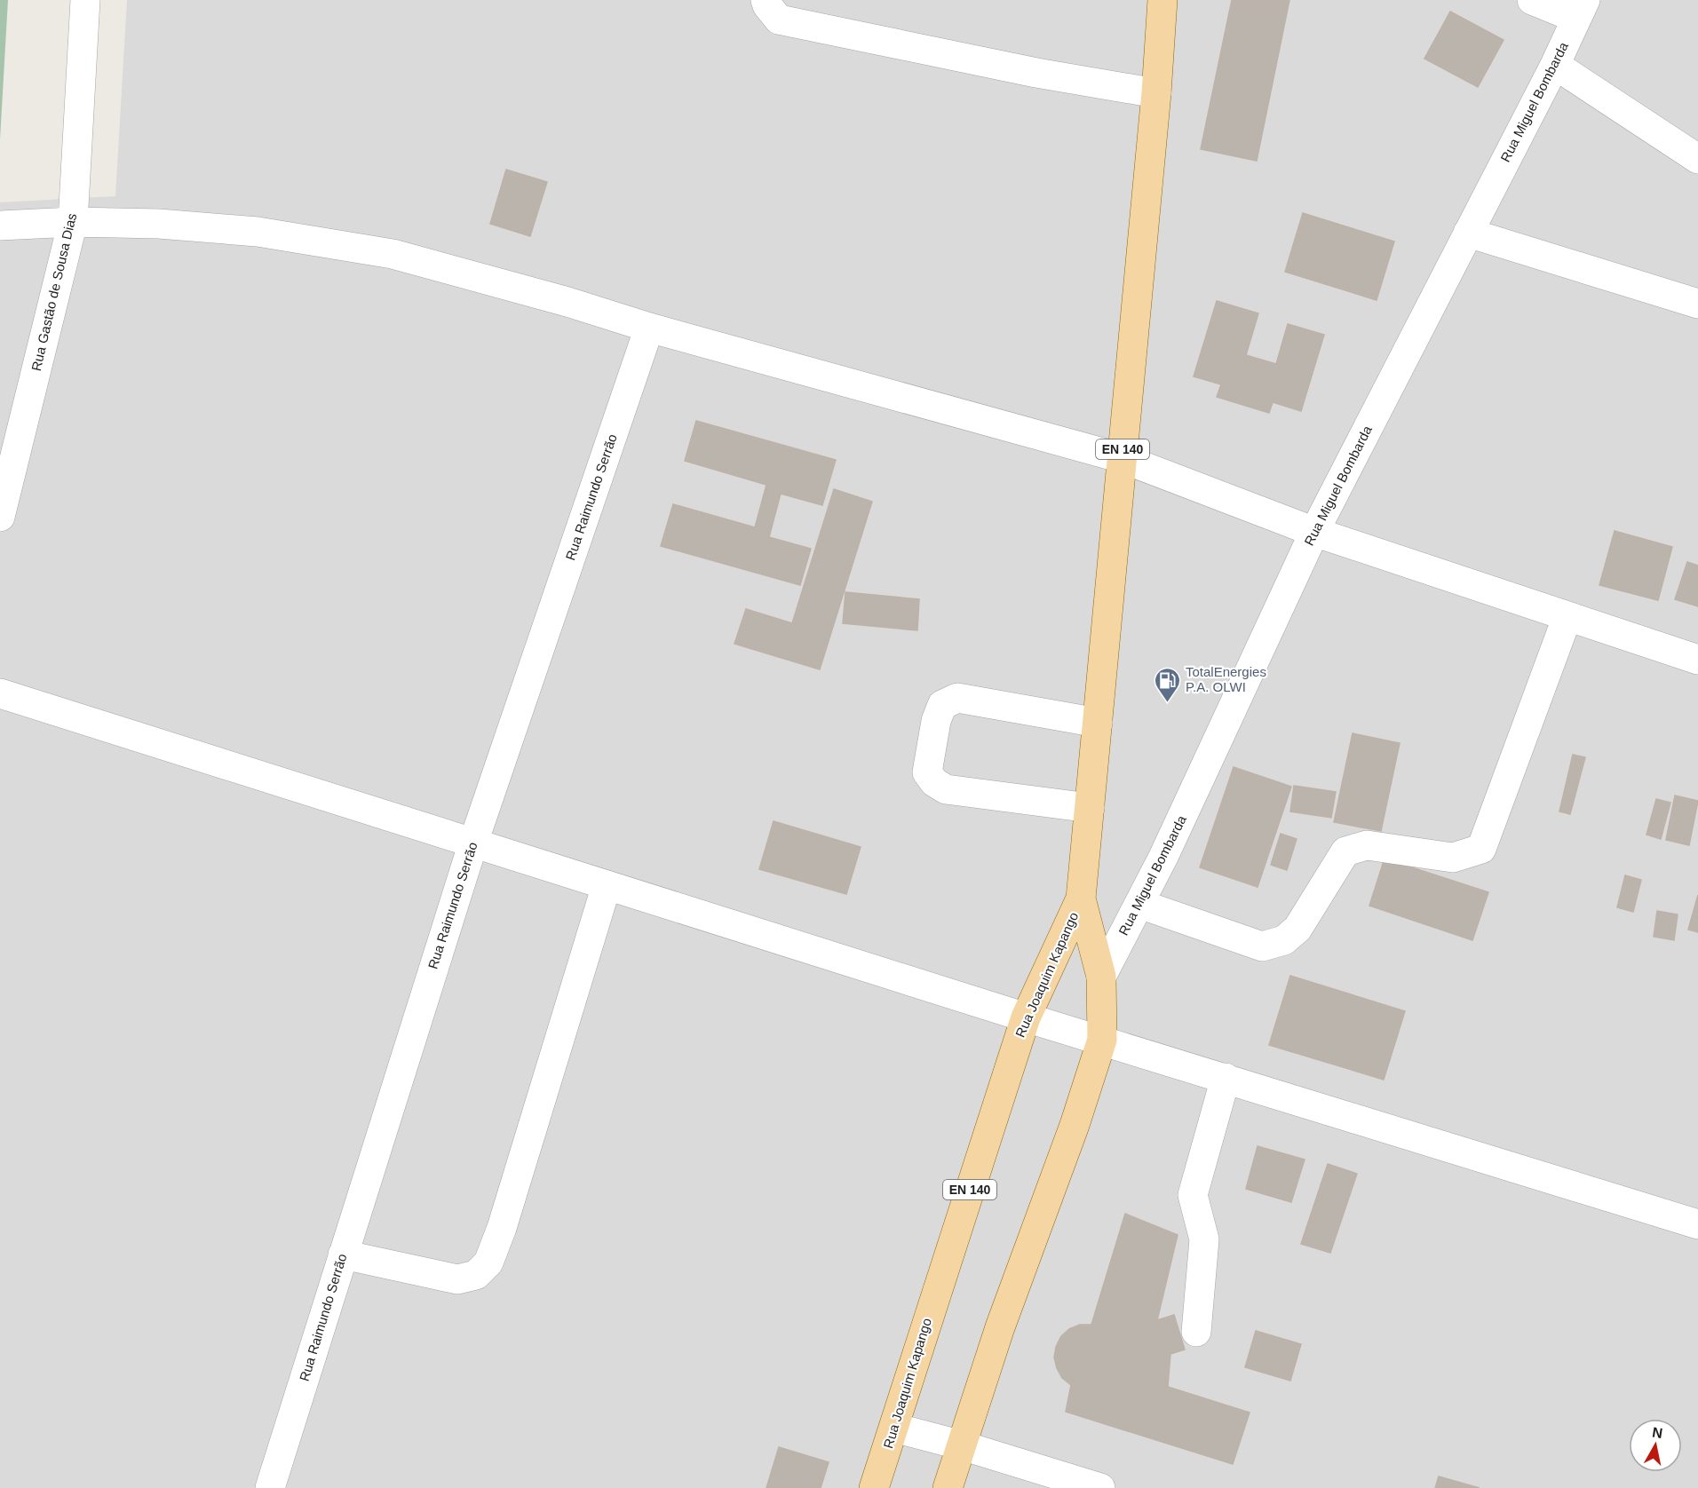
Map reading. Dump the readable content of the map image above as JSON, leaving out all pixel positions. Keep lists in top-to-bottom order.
{
  "streets": {
    "main road": ["EN 140", "Rua Joaquim Kapango"],
    "street": ["Rua Miguel Bombarda", "Rua Gastão de Sousa Dias", "Rua Raimundo Serrão"]
  },
  "crossings": [
    ["Rua Miguel Bombarda", "Rua Joaquim Kapango"],
    ["EN 140", "Rua Joaquim Kapango"]
  ],
  "places": {
    "fuel station": ["TotalEnergies P.A. OLWI"]
  },
  "north": "top"
}
